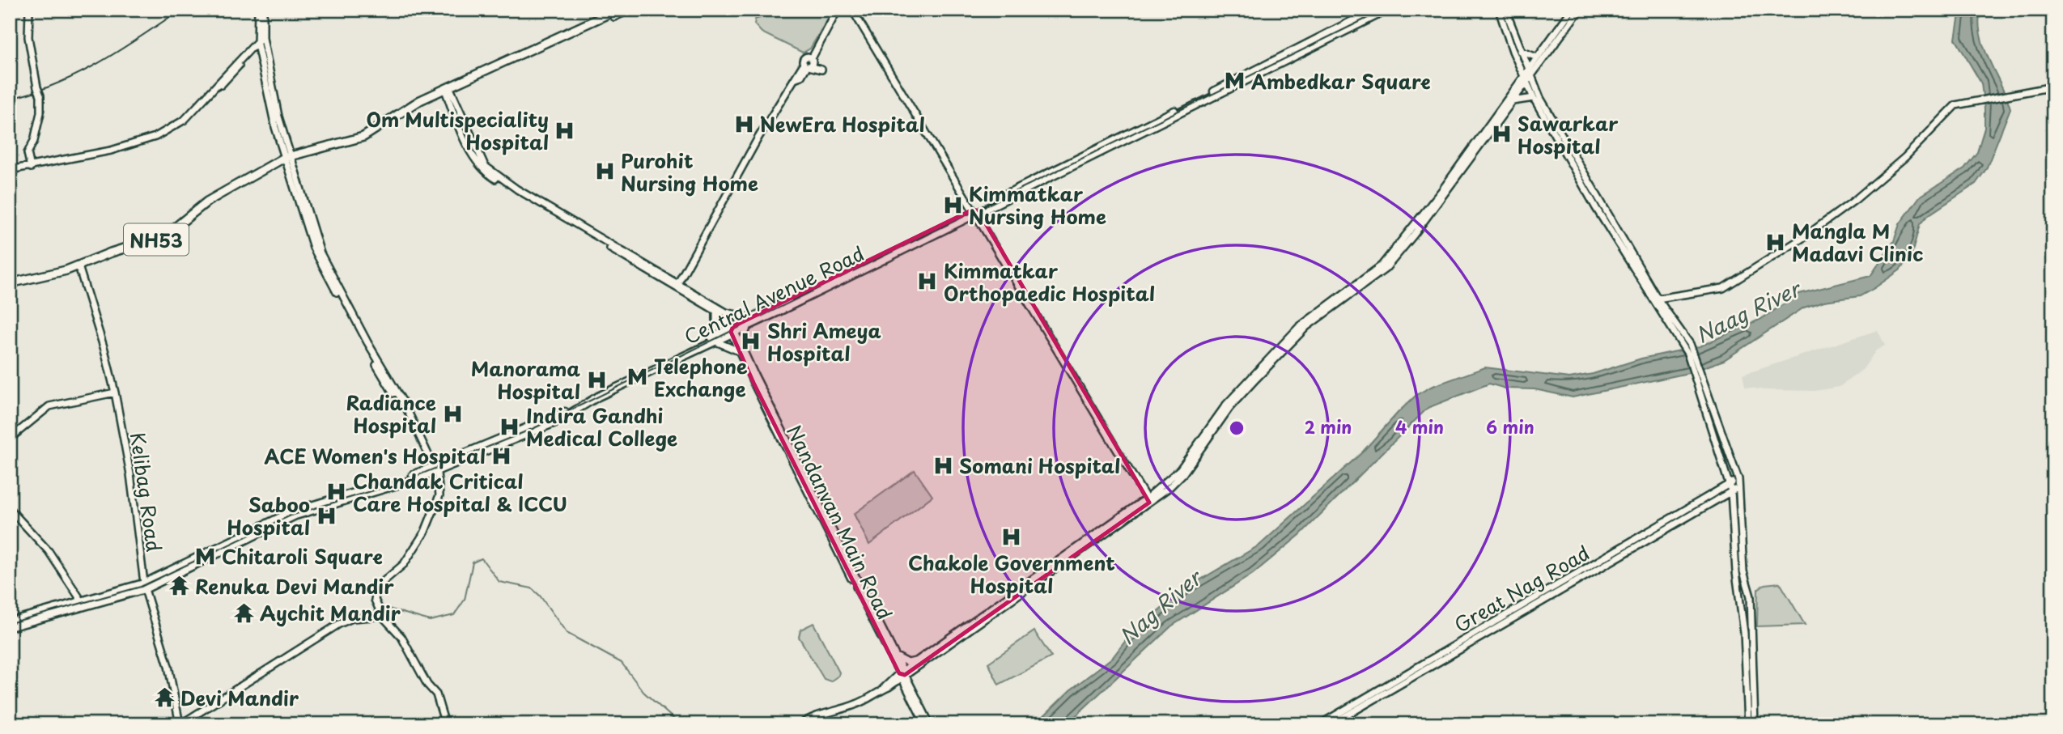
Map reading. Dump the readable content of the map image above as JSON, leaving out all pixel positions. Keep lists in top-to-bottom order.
{
  "streets": {
    "highway": ["NH53"],
    "main road": ["Kelibag Road", "Nandanvan Main Road", "Great Nag Road"]
  },
  "crossings": [
    ["NH53", "Kelibag Road"]
  ],
  "water": ["Naag River", "Nag River"],
  "places": {
    "metro station": ["Ambedkar Square", "Telephone Exchange", "Chitaroli Square"],
    "hospital": [
      "NewEra Hospital",
      "Om Multispeciality Hospital",
      "Sawarkar Hospital",
      "Purohit Nursing Home",
      "Kimmatkar Nursing Home",
      "Mangla M Madavi Clinic",
      "Kimmatkar Orthopaedic Hospital",
      "Shri Ameya Hospital",
      "Manorama Hospital",
      "Radiance Hospital",
      "Indira Gandhi Medical College",
      "ACE Women's Hospital",
      "Somani Hospital",
      "Chandak Critical Care Hospital & ICCU",
      "Saboo Hospital",
      "Chakole Government Hospital"
    ],
    "temple": ["Renuka Devi Mandir", "Aychit Mandir", "Devi Mandir"]
  },
  "rings": ["2 min", "4 min", "6 min"]
}
